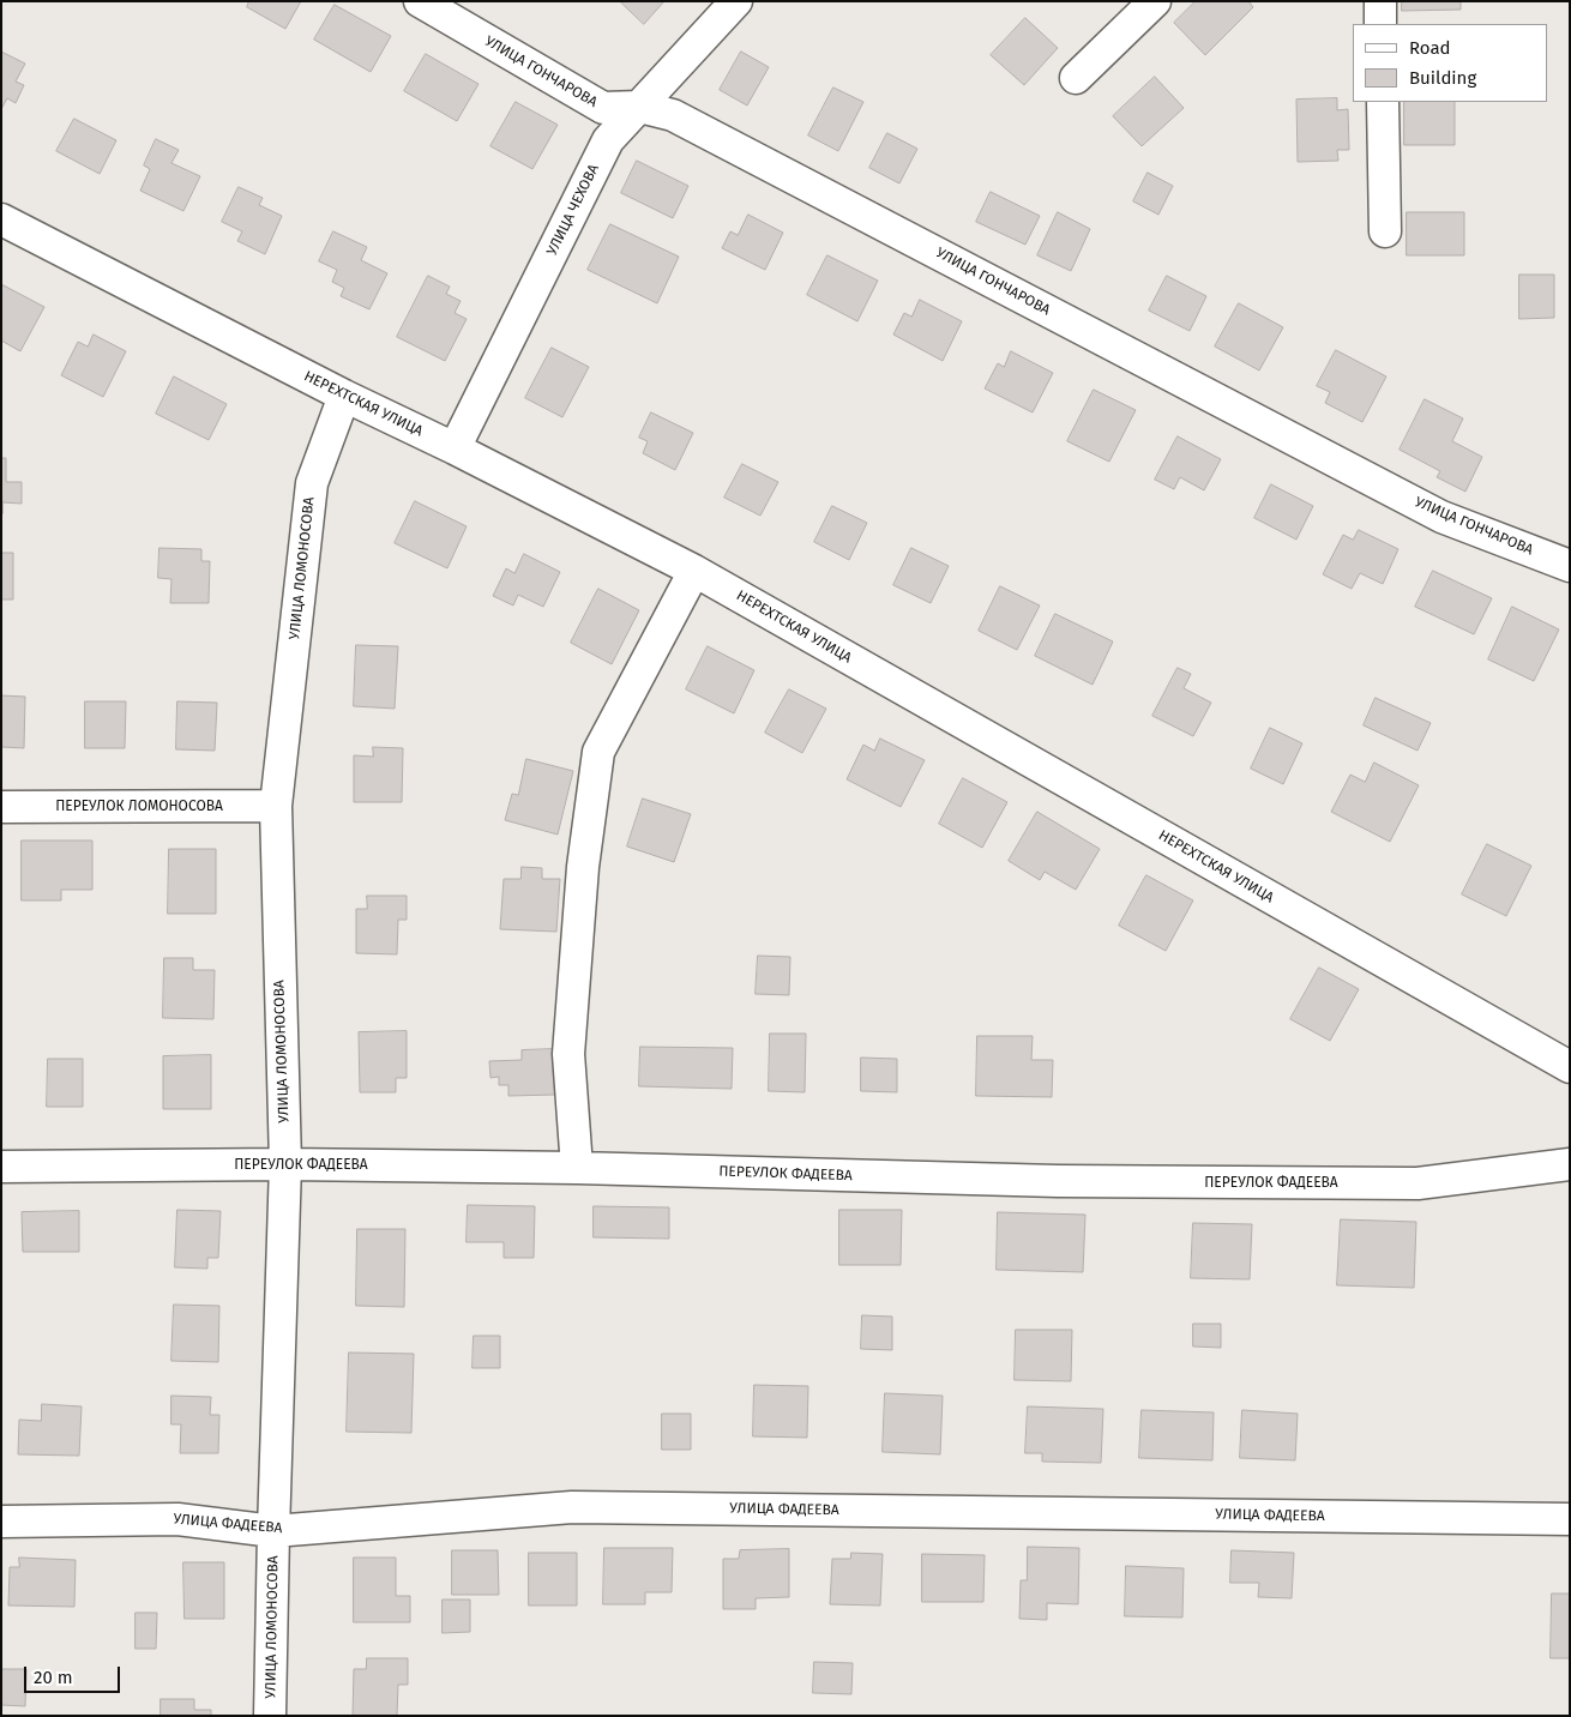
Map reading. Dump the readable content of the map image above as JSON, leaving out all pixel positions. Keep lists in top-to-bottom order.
{
  "streets": {
    "street": [
      "УЛИЦА ГОНЧАРОВА",
      "УЛИЦА ЧЕХОВА",
      "НЕРЕХТСКАЯ УЛИЦА",
      "УЛИЦА ЛОМОНОСОВА",
      "ПЕРЕУЛОК ЛОМОНОСОВА",
      "ПЕРЕУЛОК ФАДЕЕВА",
      "УЛИЦА ФАДЕЕВА"
    ]
  },
  "crossings": [
    ["УЛИЦА ГОНЧАРОВА", "УЛИЦА ЧЕХОВА"],
    ["УЛИЦА ЧЕХОВА", "НЕРЕХТСКАЯ УЛИЦА"],
    ["НЕРЕХТСКАЯ УЛИЦА", "УЛИЦА ЛОМОНОСОВА"],
    ["УЛИЦА ЛОМОНОСОВА", "ПЕРЕУЛОК ЛОМОНОСОВА"],
    ["УЛИЦА ЛОМОНОСОВА", "ПЕРЕУЛОК ФАДЕЕВА"],
    ["УЛИЦА ЛОМОНОСОВА", "УЛИЦА ФАДЕЕВА"]
  ],
  "legend": ["Road", "Building"],
  "scale_bar": "20 m"
}
